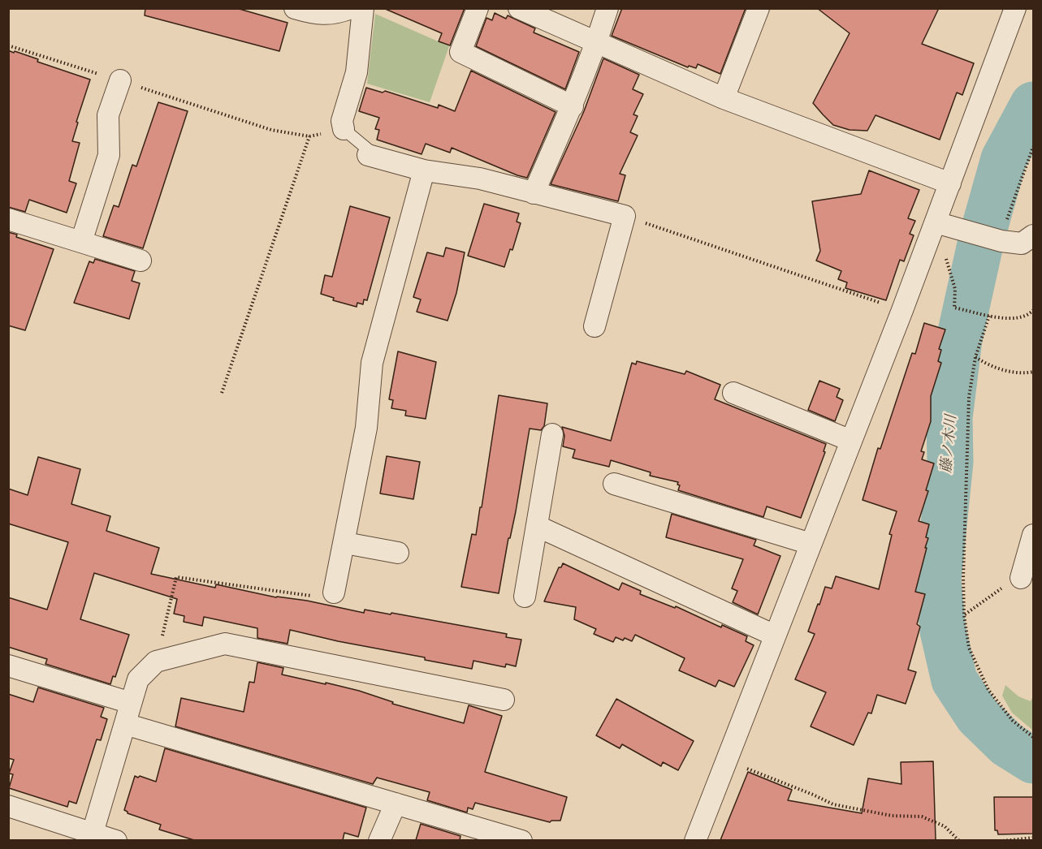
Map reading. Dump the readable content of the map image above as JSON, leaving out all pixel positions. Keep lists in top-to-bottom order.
{
  "water": ["藤ノ木川"]
}
